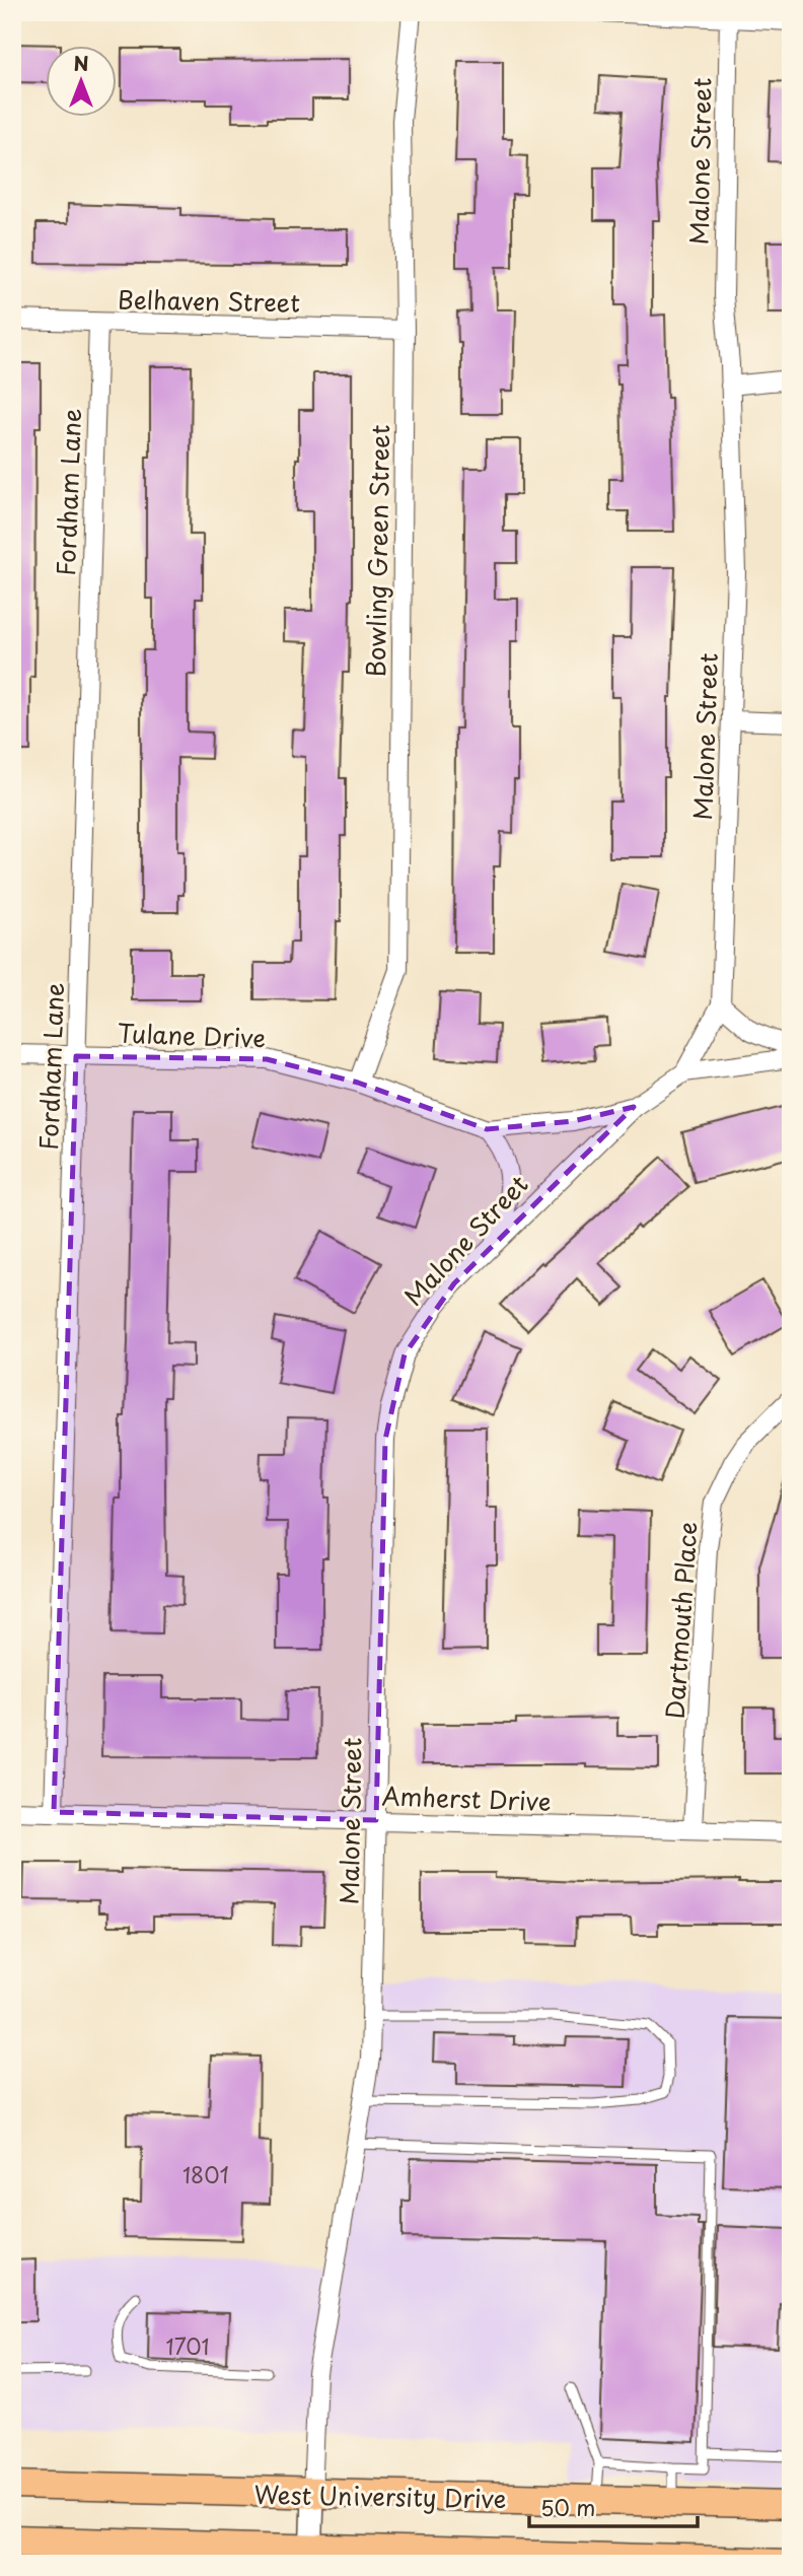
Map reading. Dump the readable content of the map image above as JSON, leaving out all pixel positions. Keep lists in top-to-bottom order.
{
  "streets": {
    "main road": ["West University Drive"],
    "street": [
      "Malone Street",
      "Belhaven Street",
      "Fordham Lane",
      "Bowling Green Street",
      "Tulane Drive",
      "Dartmouth Place",
      "Amherst Drive"
    ]
  },
  "crossings": [
    ["Malone Street", "Tulane Drive"],
    ["Malone Street", "Amherst Drive"],
    ["Malone Street", "West University Drive"],
    ["Belhaven Street", "Fordham Lane"],
    ["Belhaven Street", "Bowling Green Street"],
    ["Fordham Lane", "Tulane Drive"],
    ["Fordham Lane", "Amherst Drive"],
    ["Bowling Green Street", "Tulane Drive"],
    ["Dartmouth Place", "Amherst Drive"]
  ],
  "house_numbers": ["1801", "1701"],
  "scale_bar": "50 m",
  "north": "top"
}
